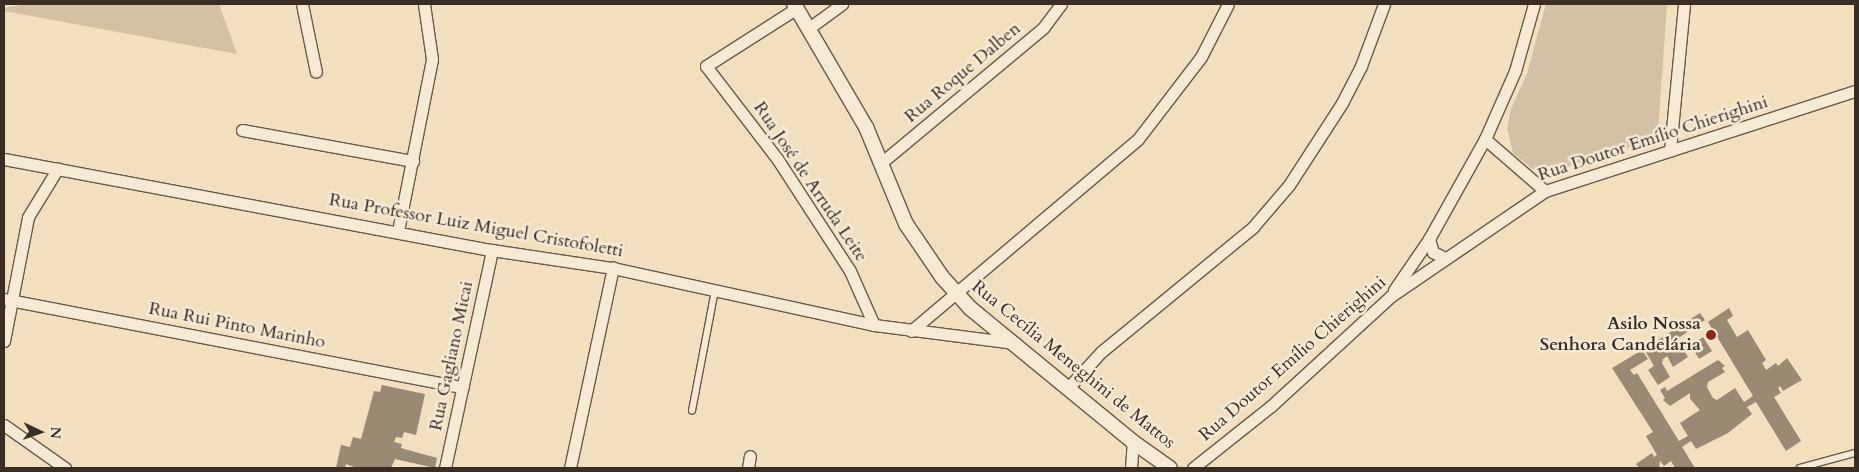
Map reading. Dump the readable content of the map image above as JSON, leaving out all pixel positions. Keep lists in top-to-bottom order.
{
  "streets": {
    "street": [
      "Rua Roque Dalben",
      "Rua Doutor Emílio Chierighini",
      "Rua José de Arruda Leite",
      "Rua Professor Luiz Miguel Cristofoletti",
      "Rua Rui Pinto Marinho",
      "Rua Gagliano Micai",
      "Rua Cecília Meneghini de Mattos"
    ]
  },
  "crossings": [
    ["Rua Roque Dalben", "Rua Cecília Meneghini de Mattos"],
    ["Rua José de Arruda Leite", "Rua Professor Luiz Miguel Cristofoletti"],
    ["Rua José de Arruda Leite", "Rua Cecília Meneghini de Mattos"],
    ["Rua Professor Luiz Miguel Cristofoletti", "Rua Gagliano Micai"],
    ["Rua Professor Luiz Miguel Cristofoletti", "Rua Cecília Meneghini de Mattos"],
    ["Rua Rui Pinto Marinho", "Rua Gagliano Micai"]
  ],
  "places": ["Asilo Nossa Senhora Candelária"],
  "north": "right"
}
